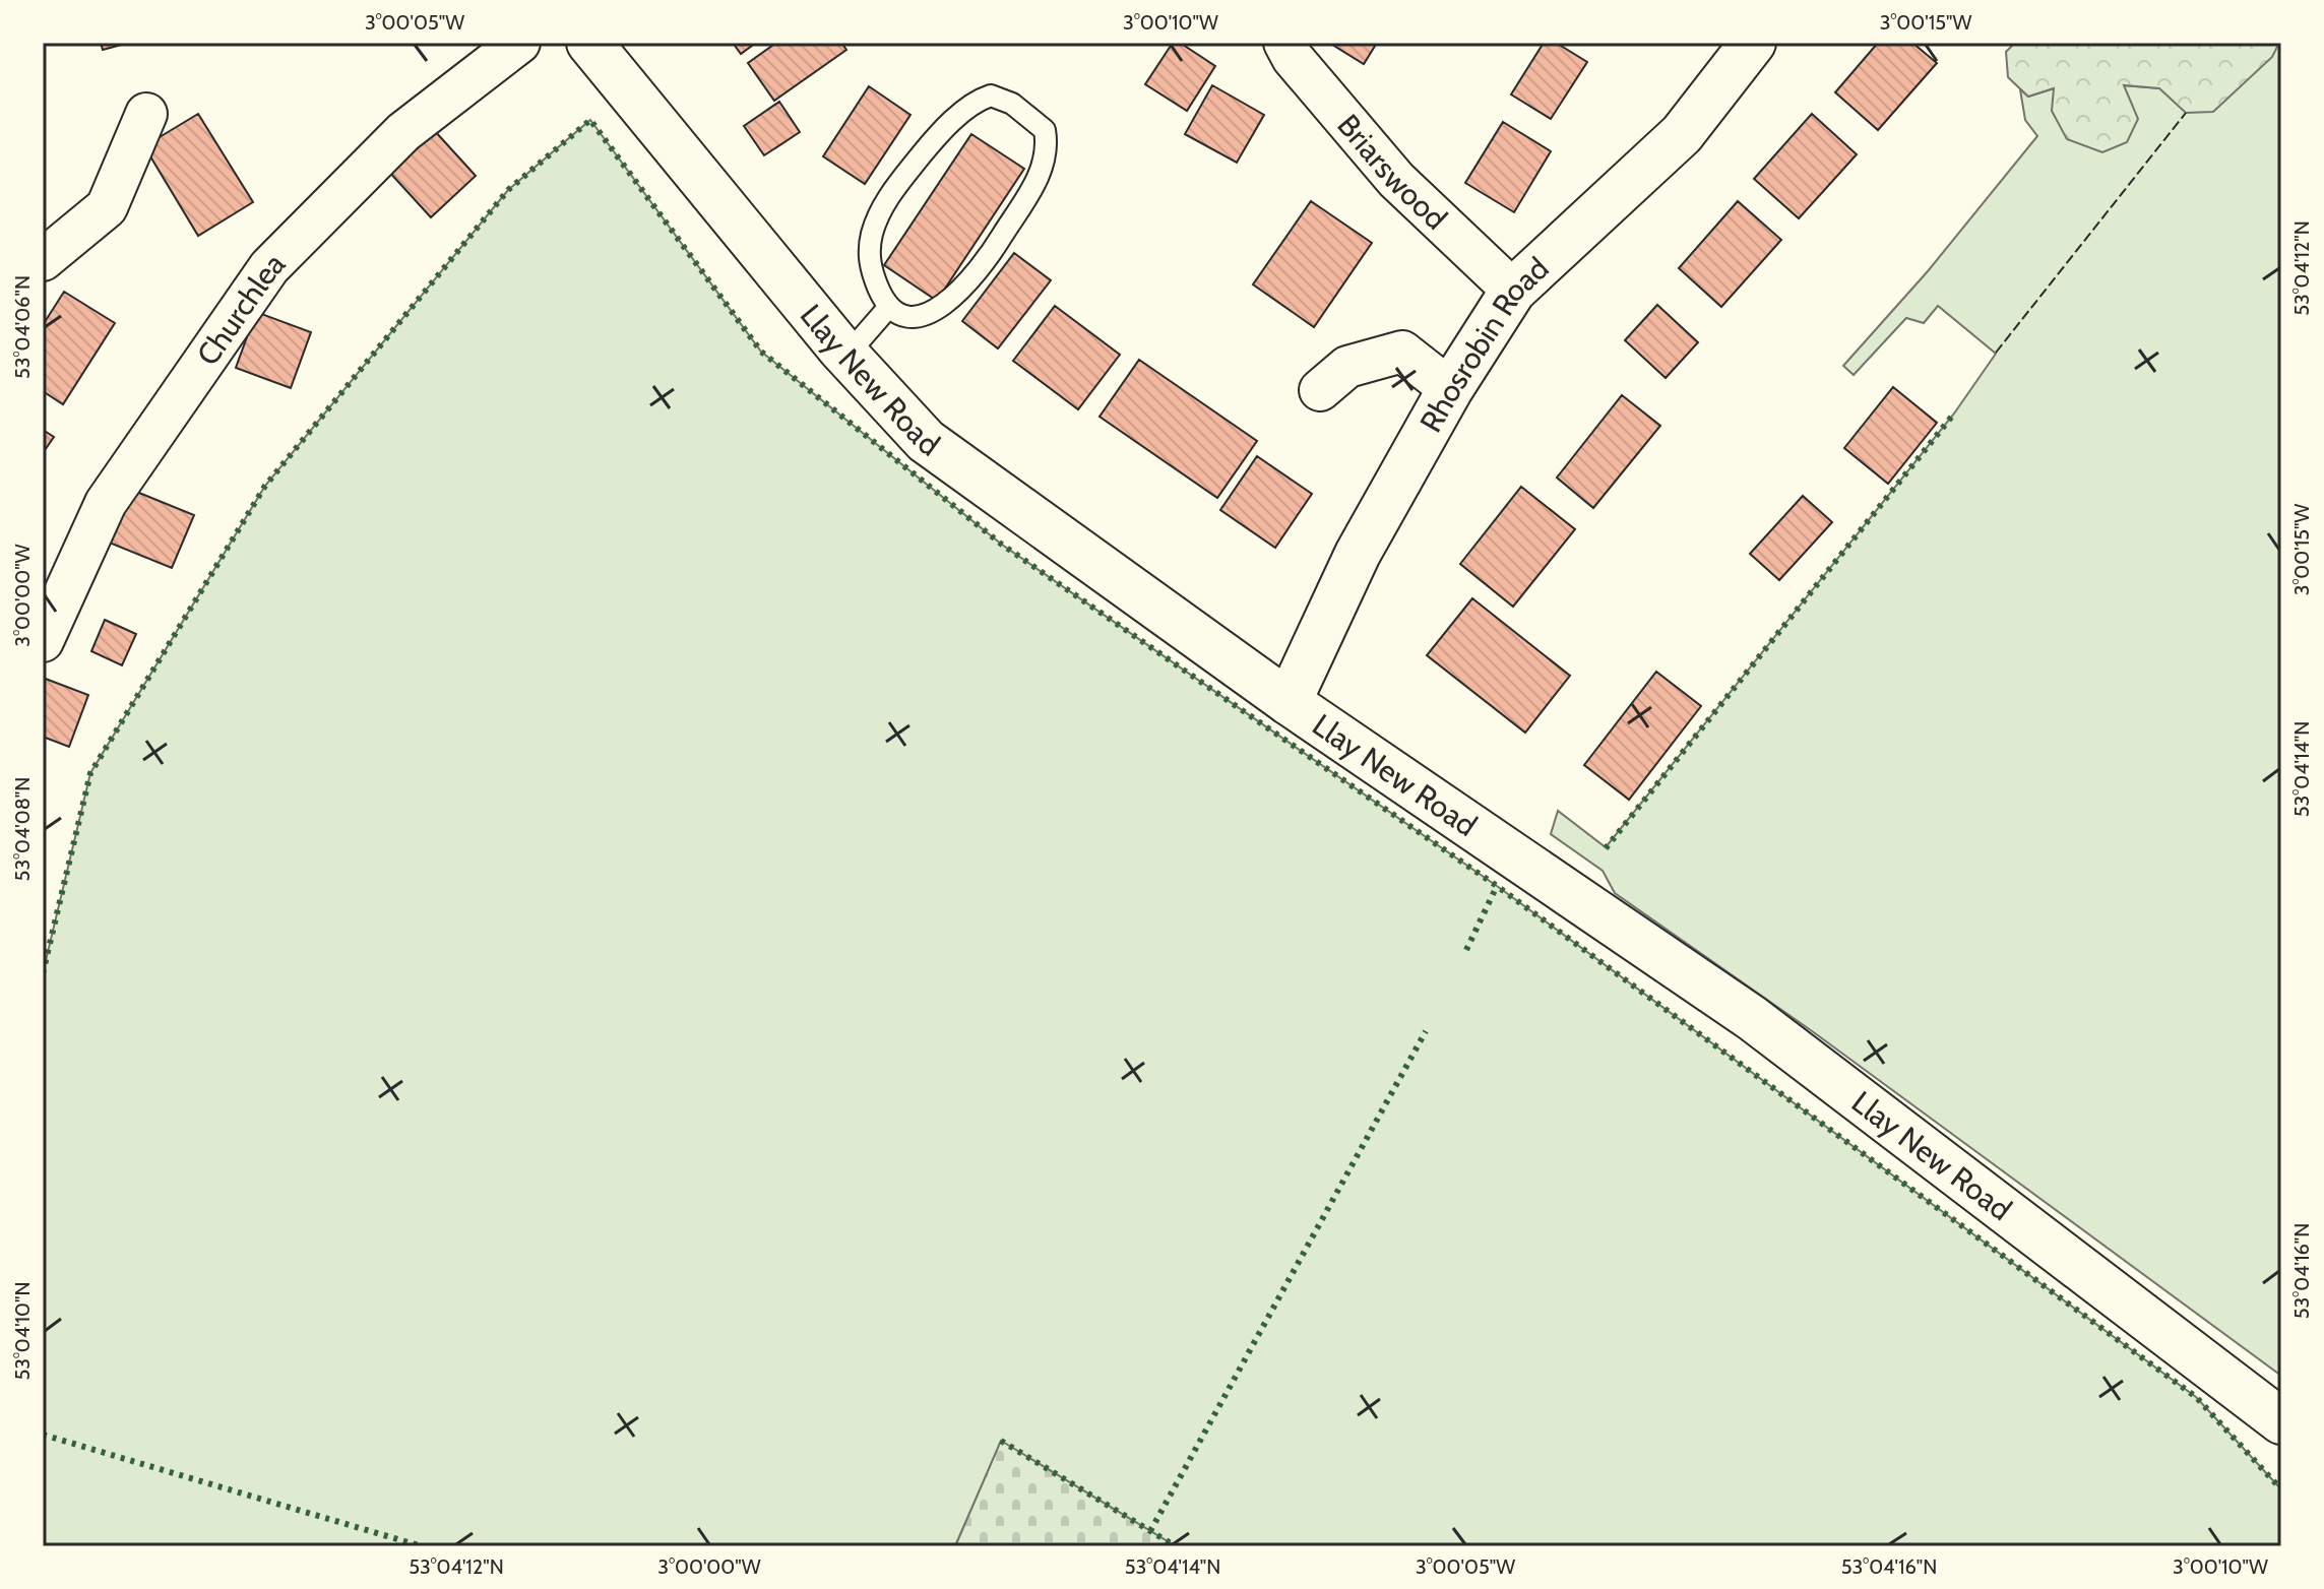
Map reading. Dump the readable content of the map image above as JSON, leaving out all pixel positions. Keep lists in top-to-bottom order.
{
  "streets": {
    "main road": ["Rhosrobin Road", "Llay New Road"],
    "street": ["Briarswood", "Churchlea"]
  },
  "crossings": [
    ["Briarswood", "Rhosrobin Road"],
    ["Rhosrobin Road", "Llay New Road"]
  ],
  "coordinates": [
    "3°00'05\"W",
    "3°00'10\"W",
    "3°00'15\"W",
    "53°04'12\"N",
    "53°04'06\"N",
    "3°00'00\"W",
    "53°04'14\"N",
    "53°04'08\"N",
    "53°04'16\"N",
    "53°04'10\"N"
  ]
}
